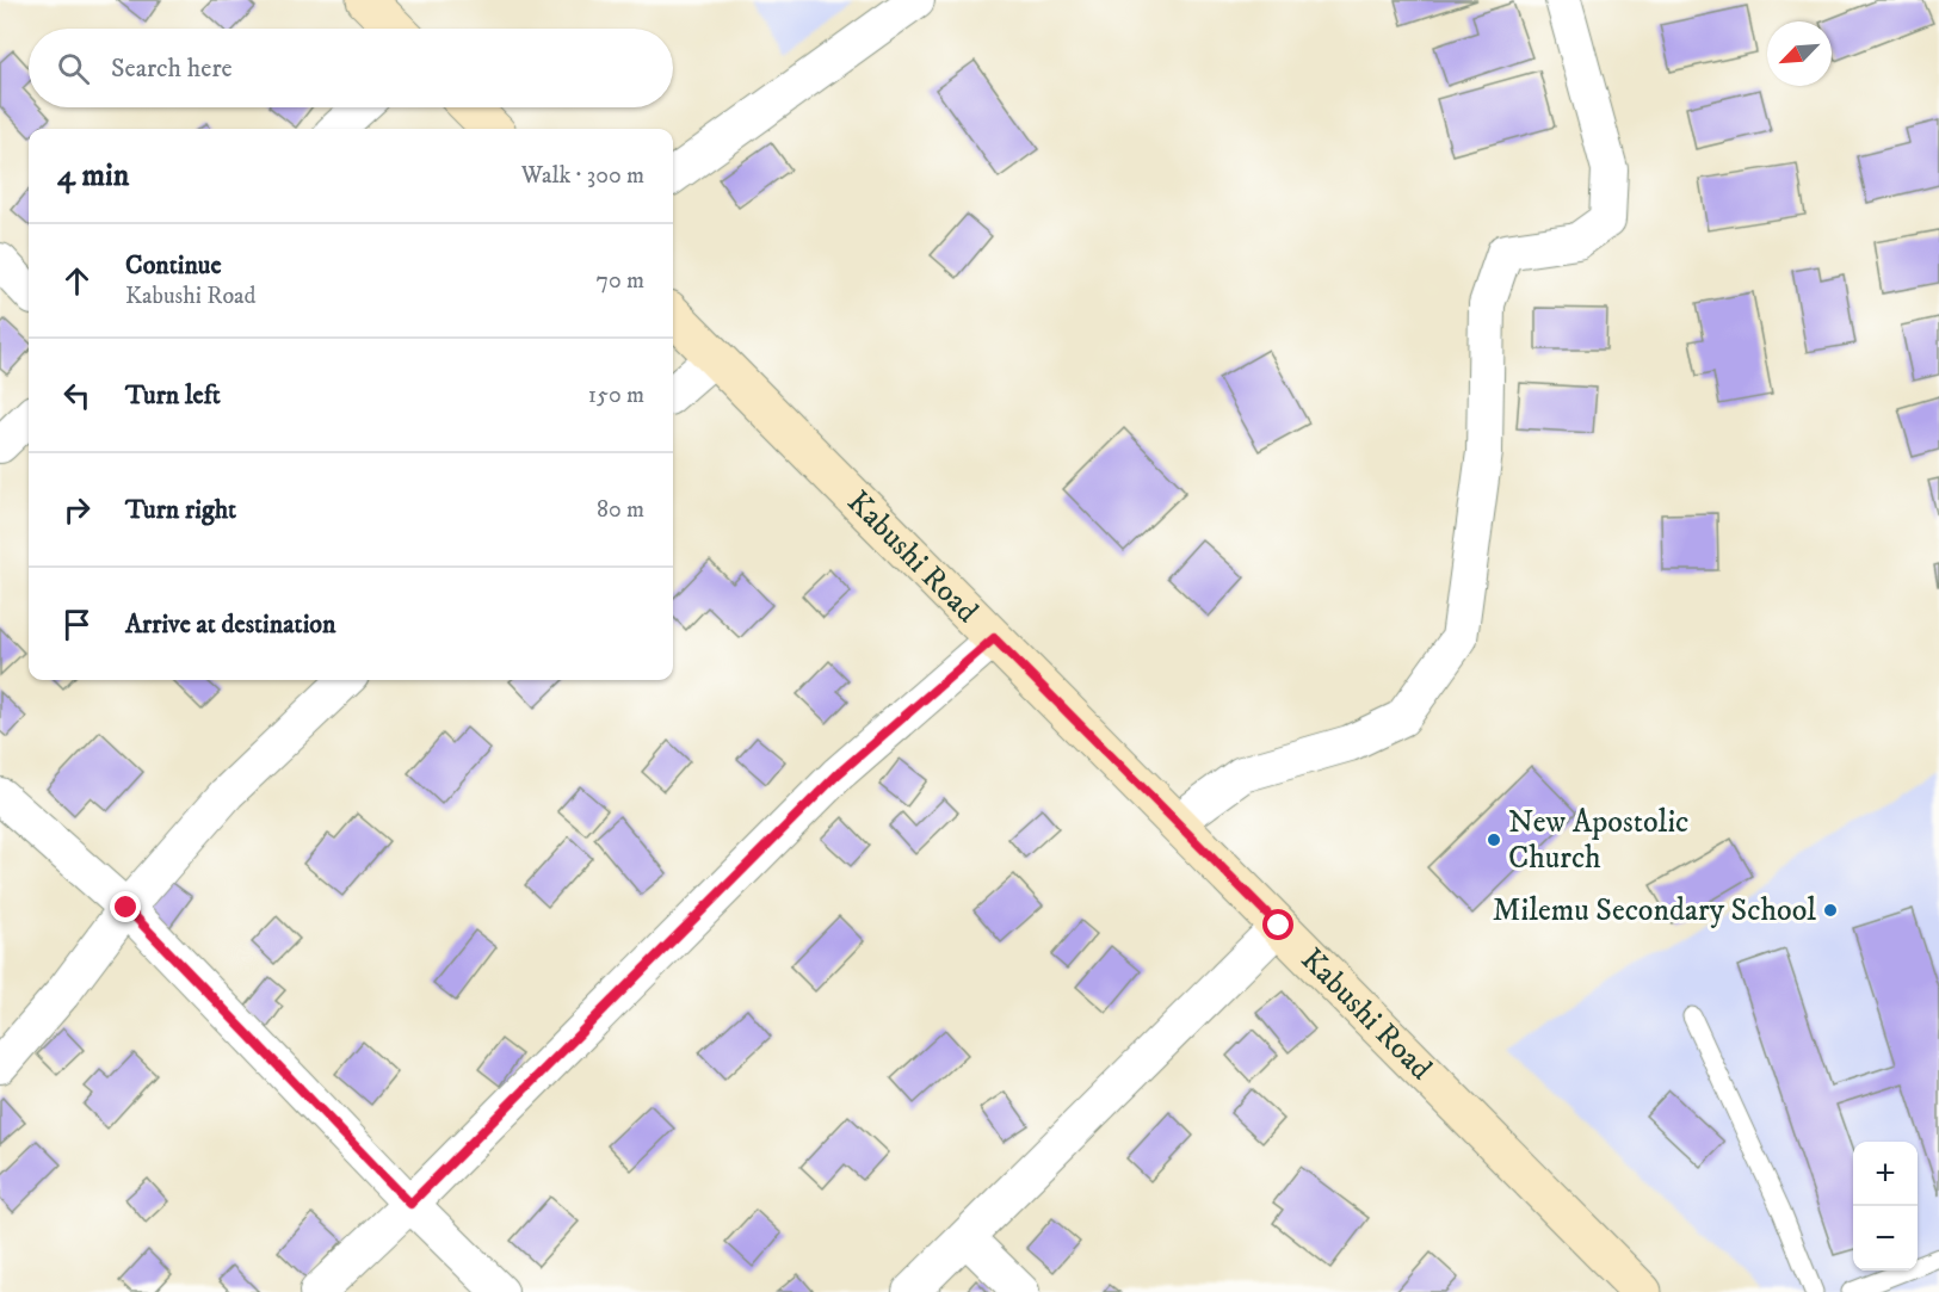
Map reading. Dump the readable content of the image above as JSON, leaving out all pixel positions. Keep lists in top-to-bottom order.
{
  "streets": {
    "main road": ["Kabushi Road"]
  },
  "places": ["New Apostolic Church", "Milemu Secondary School"],
  "north": "bottom left",
  "page": {
    "search": "Search here",
    "heading": ["4 min", "Walk · 300 m"],
    "list": [
      ["Continue", "Kabushi Road", "70 m"],
      ["Turn left", "150 m"],
      ["Turn right", "80 m"],
      "Arrive at destination"
    ],
    "map_buttons": ["+", "−"]
  }
}
